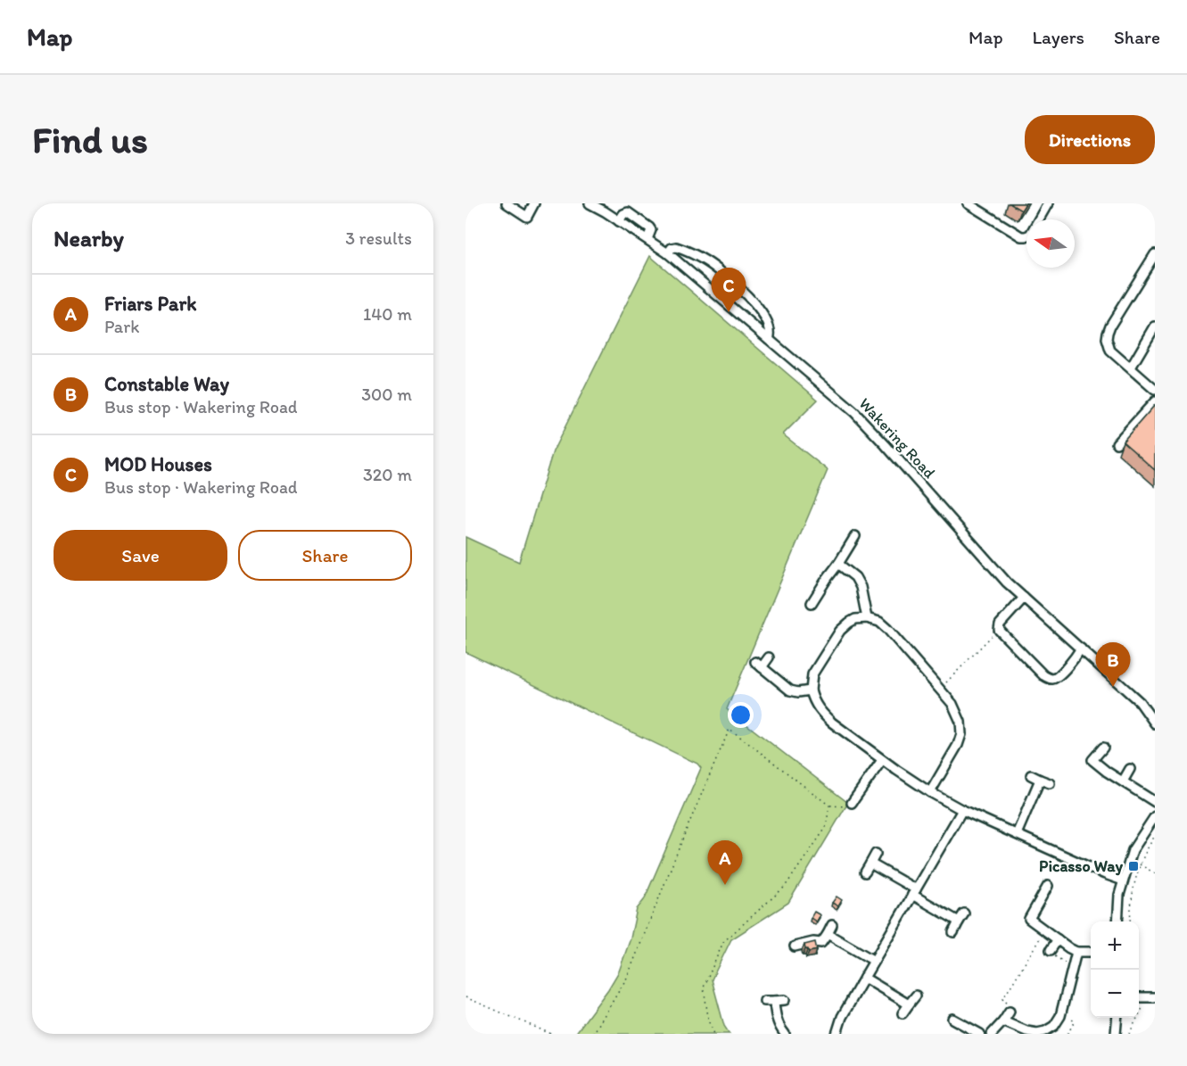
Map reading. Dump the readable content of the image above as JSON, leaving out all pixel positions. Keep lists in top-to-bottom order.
{
  "streets": {
    "street": ["Wakering Road"]
  },
  "places": {
    "transit": ["Picasso Way"]
  },
  "north": "left",
  "page": {
    "header": "Map",
    "nav": ["Map", "Layers", "Share"],
    "buttons": [
      "Directions",
      ["Save", "Share"]
    ],
    "title": "Find us",
    "heading": ["Nearby", "3 results"],
    "pins": ["C", "B", "A"],
    "list": [
      {
        "mark": "A",
        "name": "Friars Park",
        "note": "Park",
        "value": "140 m"
      },
      {
        "mark": "B",
        "name": "Constable Way",
        "note": "Bus stop · Wakering Road",
        "value": "300 m"
      },
      {
        "mark": "C",
        "name": "MOD Houses",
        "note": "Bus stop · Wakering Road",
        "value": "320 m"
      }
    ],
    "map_buttons": ["+", "−"]
  }
}
